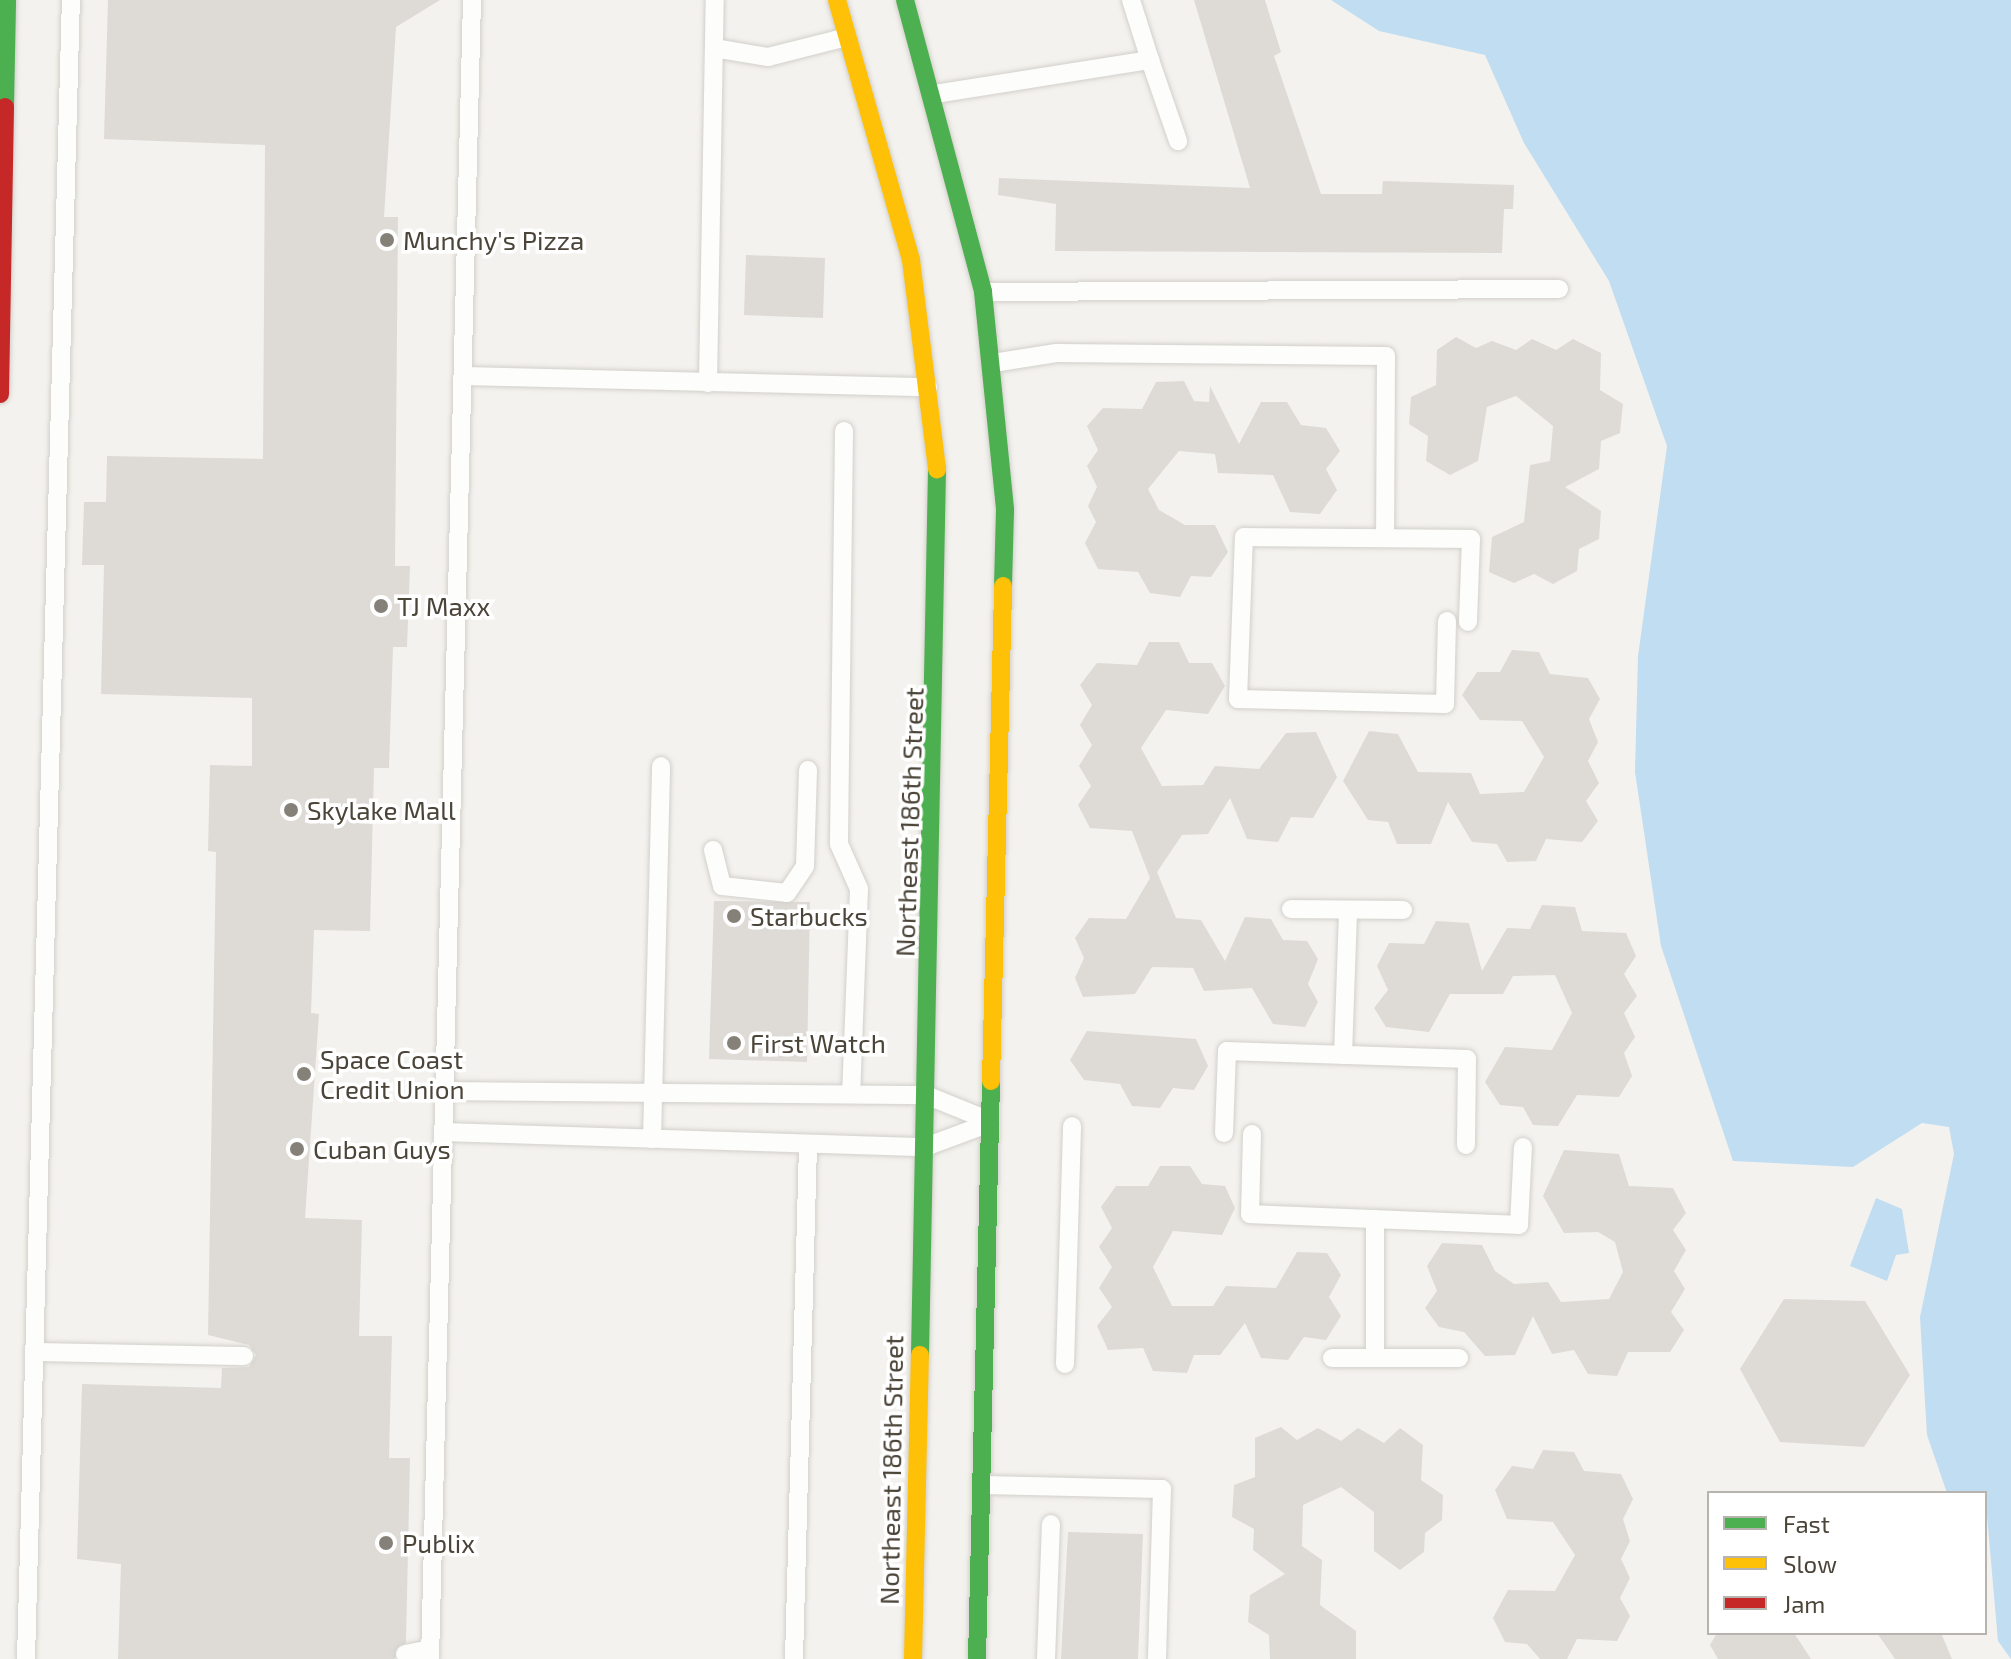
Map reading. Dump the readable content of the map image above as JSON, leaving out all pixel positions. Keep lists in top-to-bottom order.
{
  "streets": {
    "main road": ["Northeast 186th Street"]
  },
  "places": [
    "Munchy's Pizza",
    "TJ Maxx",
    "Skylake Mall",
    "Starbucks",
    "First Watch",
    "Space Coast Credit Union",
    "Cuban Guys",
    "Publix"
  ],
  "legend": ["Fast", "Slow", "Jam"]
}
